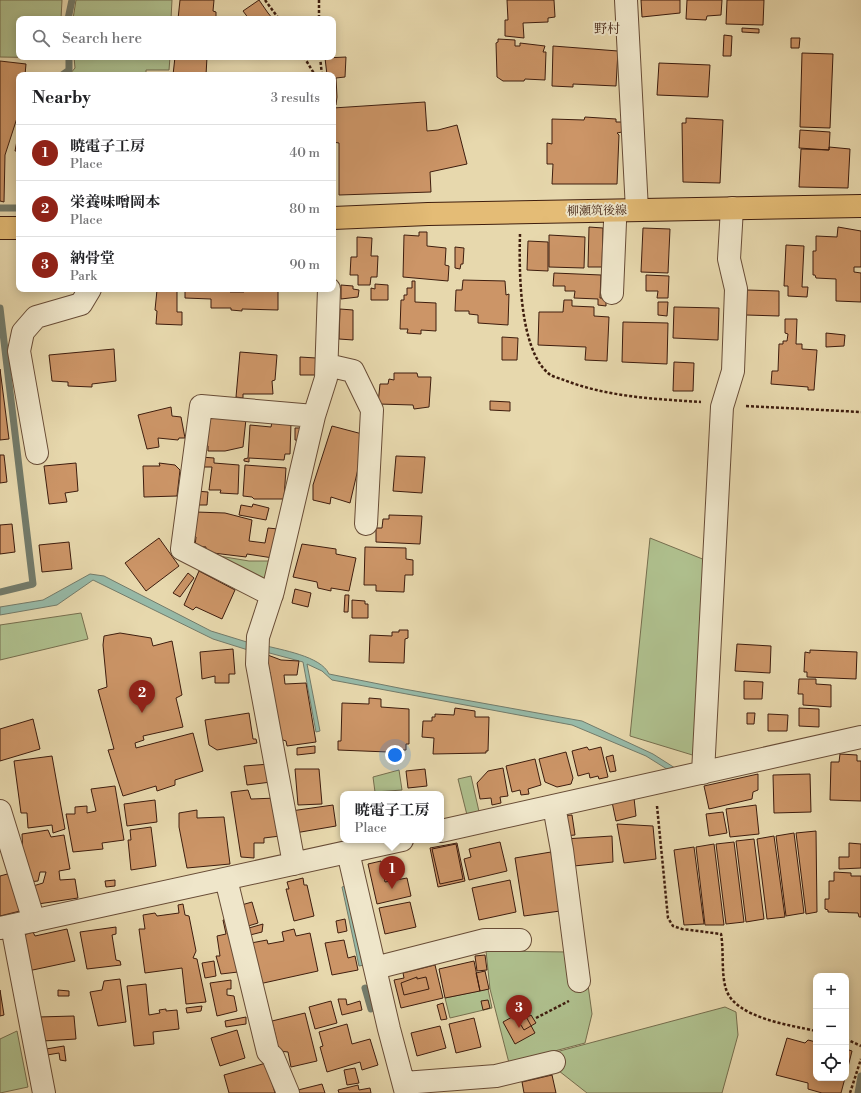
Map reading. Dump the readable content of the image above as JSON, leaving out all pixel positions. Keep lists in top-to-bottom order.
{
  "streets": {
    "main road": ["柳瀬筑後線"]
  },
  "districts": ["野村"],
  "page": {
    "search": "Search here",
    "heading": ["Nearby", "3 results"],
    "list": [
      {
        "mark": "1",
        "name": "暁電子工房",
        "note": "Place",
        "value": "40 m"
      },
      {
        "mark": "2",
        "name": "栄養味噌岡本",
        "note": "Place",
        "value": "80 m"
      },
      {
        "mark": "3",
        "name": "納骨堂",
        "note": "Park",
        "value": "90 m"
      }
    ],
    "pins": ["2", "1", "3"],
    "popup": ["暁電子工房", "Place"],
    "map_buttons": ["+", "−"]
  }
}
